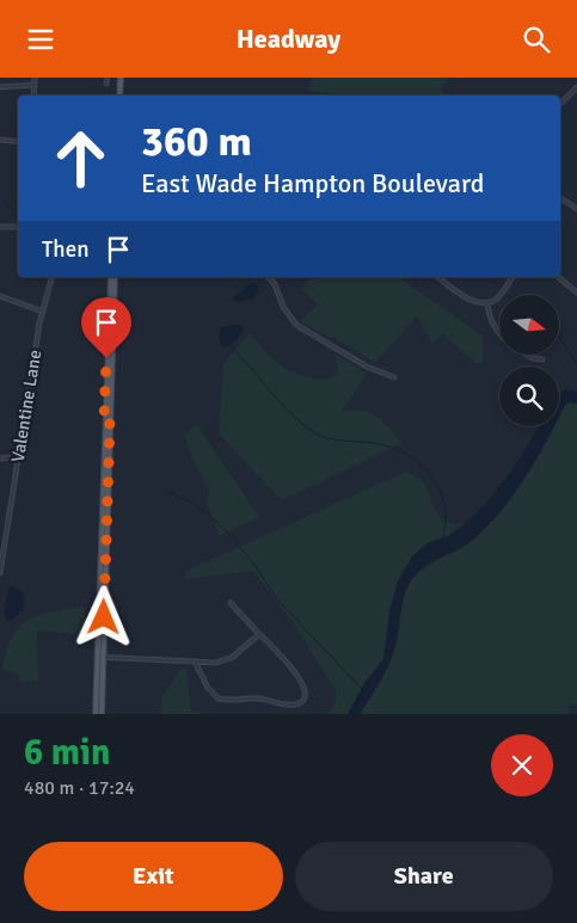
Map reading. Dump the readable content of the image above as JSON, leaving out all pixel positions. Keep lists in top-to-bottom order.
{
  "streets": {
    "street": ["Valentine Lane"]
  },
  "north": "right",
  "page": {
    "header": "Headway",
    "turn": ["360 m", "East Wade Hampton Boulevard"],
    "then": "Then",
    "heading": ["6 min", "480 m · 17:24"],
    "buttons": ["Exit", "Share"]
  }
}
